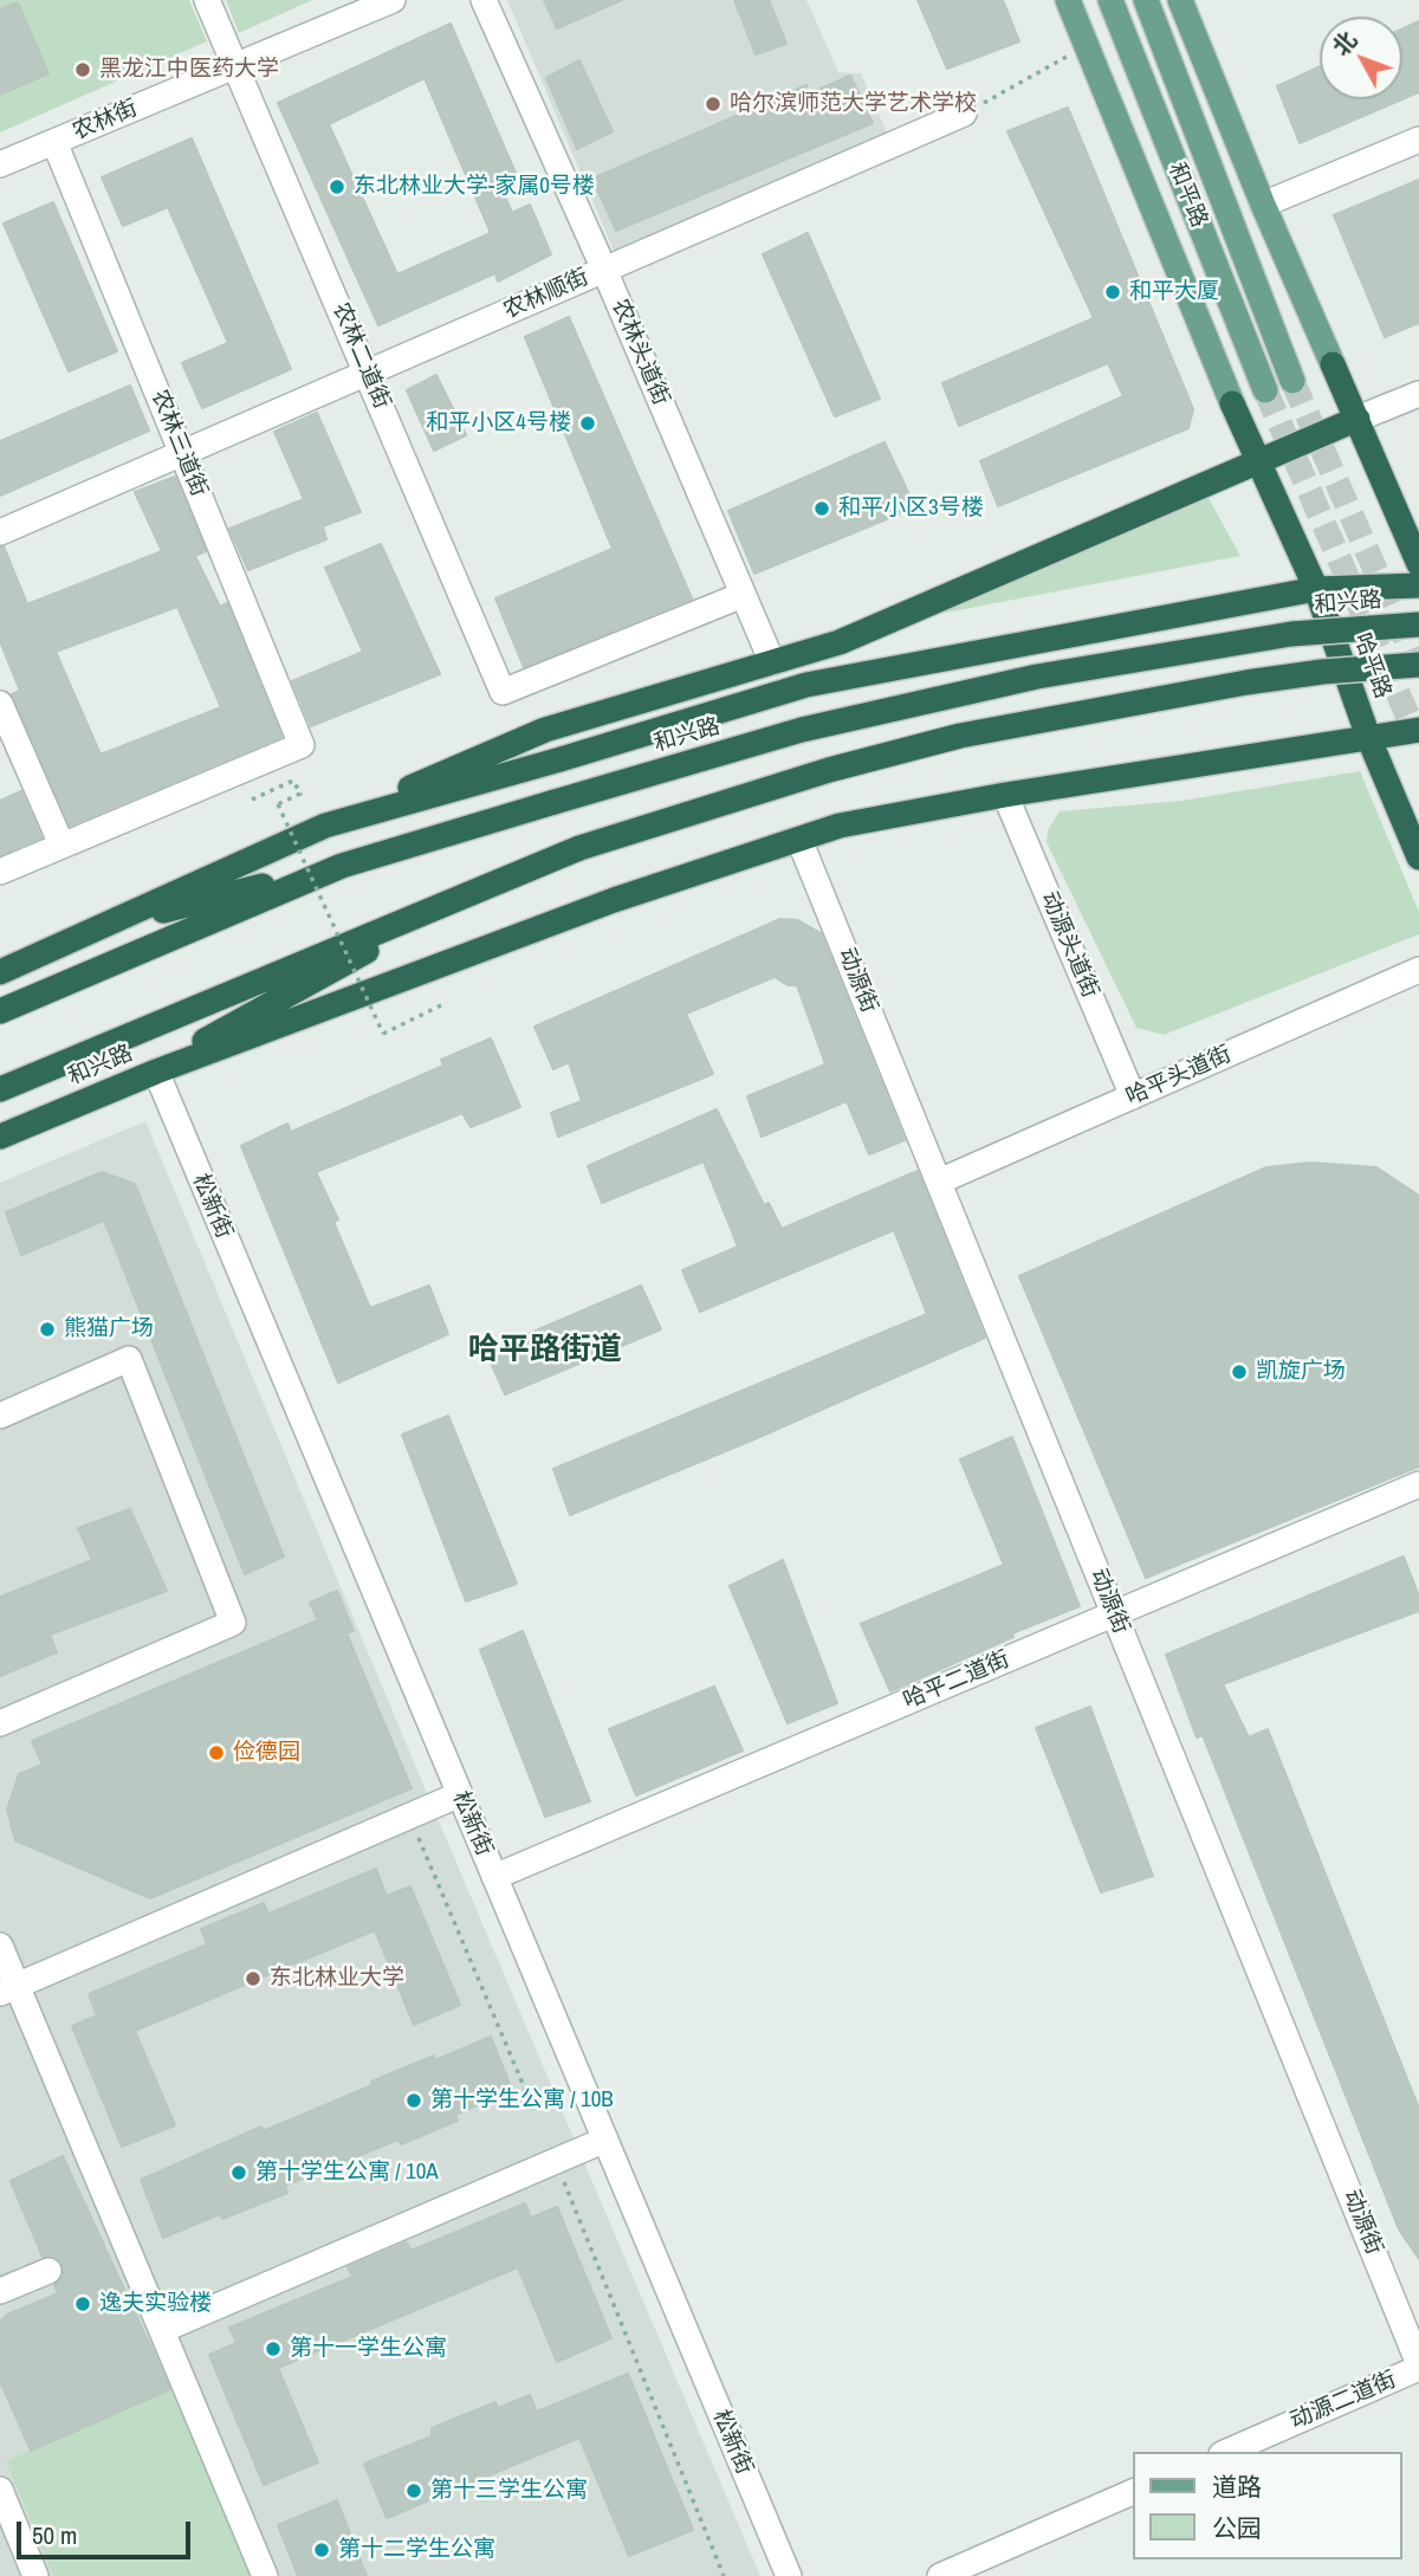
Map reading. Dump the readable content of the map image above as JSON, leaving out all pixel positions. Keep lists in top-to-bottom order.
{
  "streets": {
    "highway": ["和兴路", "哈平路"],
    "main road": ["和平路"],
    "street": [
      "农林街",
      "农林顺街",
      "农林头道街",
      "农林二道街",
      "农林三道街",
      "动源头道街",
      "动源街",
      "哈平头道街",
      "松新街",
      "哈平二道街",
      "动源二道街"
    ]
  },
  "crossings": [
    ["农林街", "农林二道街"],
    ["农林街", "农林三道街"],
    ["农林顺街", "农林头道街"],
    ["农林顺街", "农林二道街"],
    ["农林顺街", "农林三道街"],
    ["农林头道街", "农林二道街"],
    ["农林头道街", "和兴路"],
    ["和兴路", "哈平路"],
    ["和兴路", "动源头道街"],
    ["和兴路", "动源街"],
    ["和兴路", "松新街"],
    ["动源头道街", "哈平头道街"],
    ["动源街", "哈平头道街"],
    ["动源街", "哈平二道街"],
    ["动源街", "动源二道街"],
    ["松新街", "哈平二道街"]
  ],
  "districts": ["哈平路街道"],
  "places": [
    "黑龙江中医药大学",
    "哈尔滨师范大学艺术学校",
    "东北林业大学-家属0号楼",
    "和平大厦",
    "和平小区4号楼",
    "和平小区3号楼",
    "熊猫广场",
    "凯旋广场",
    "俭德园",
    "东北林业大学",
    "第十学生公寓 / 10B",
    "第十学生公寓 / 10A",
    "逸夫实验楼",
    "第十一学生公寓",
    "第十三学生公寓",
    "第十二学生公寓"
  ],
  "legend": ["道路", "公园"],
  "scale_bar": "50 m",
  "north": "top left"
}
